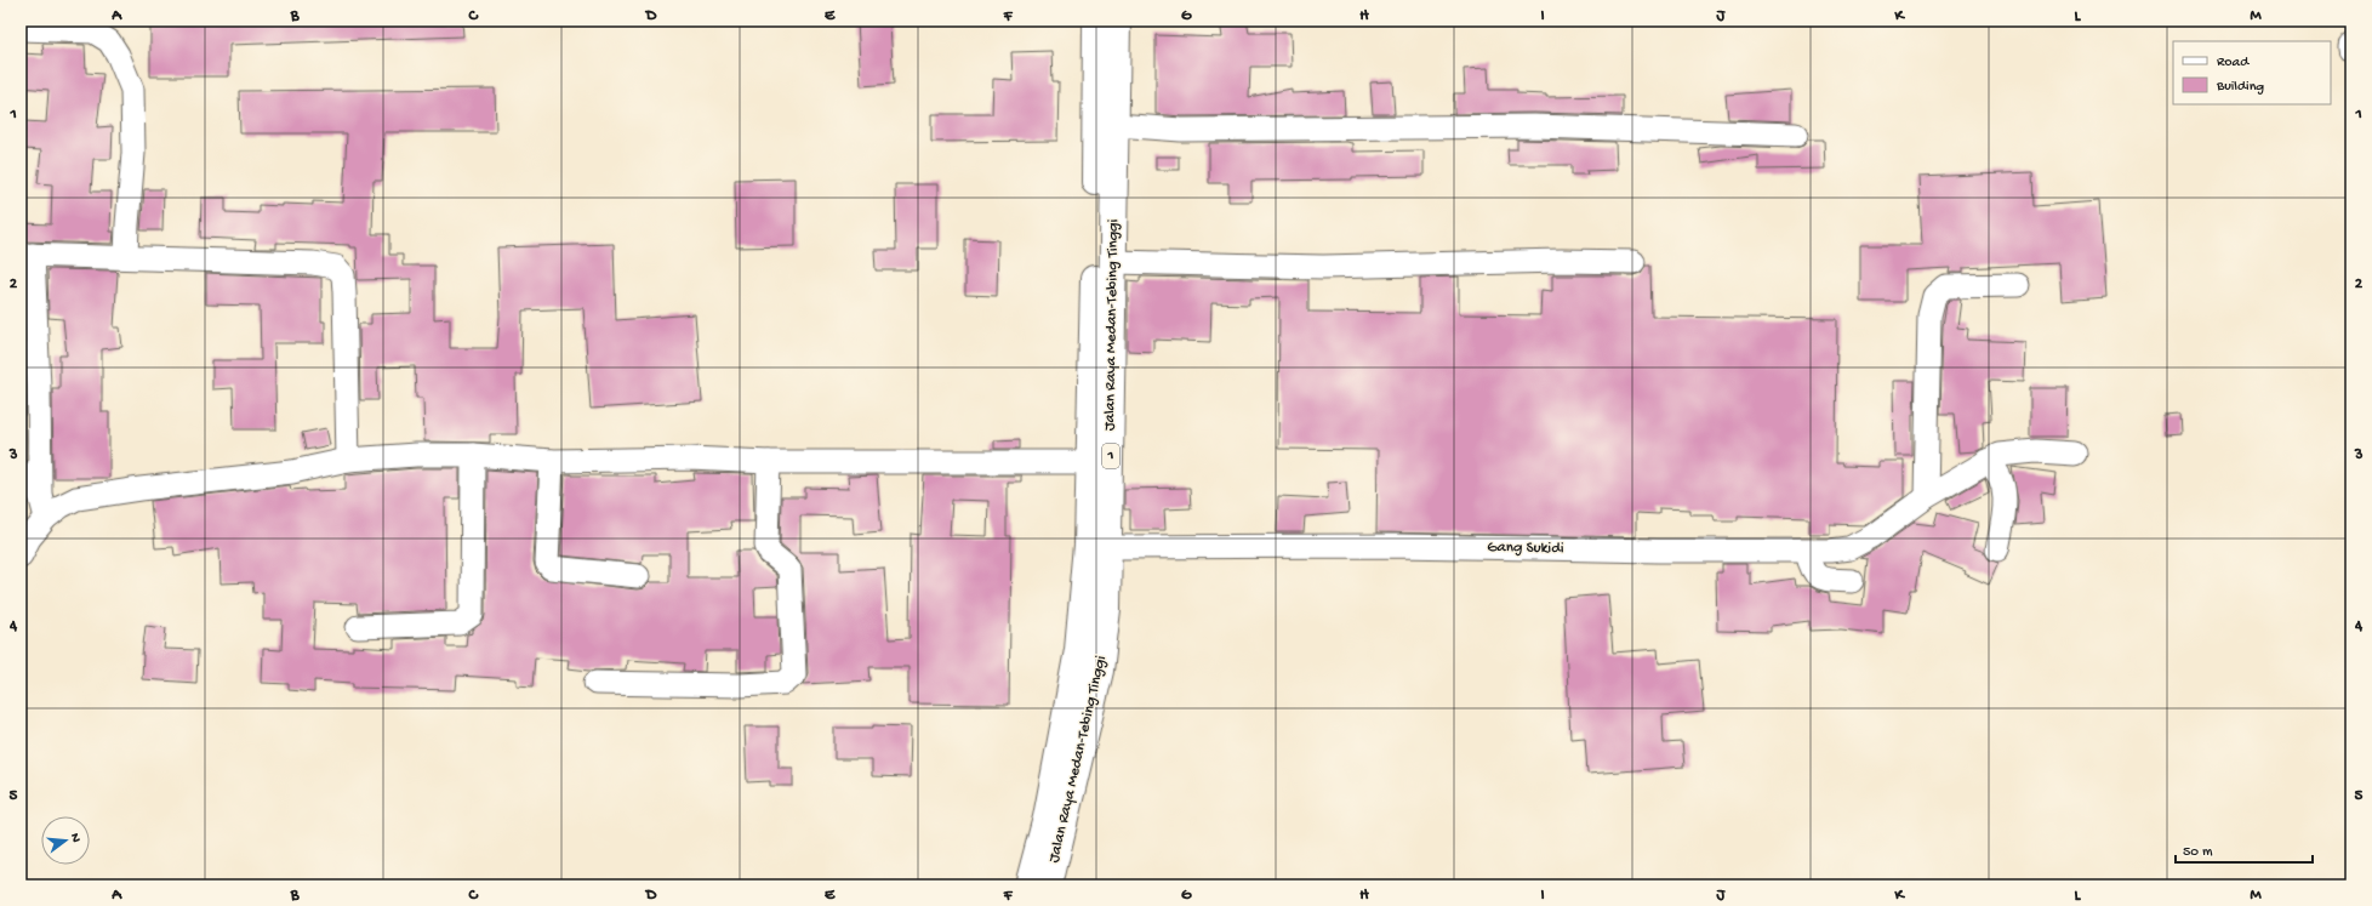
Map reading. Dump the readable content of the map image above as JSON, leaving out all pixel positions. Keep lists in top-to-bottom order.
{
  "streets": {
    "highway": ["Jalan Raya Medan-Tebing Tinggi", "1"],
    "street": ["Gang Sukidi"]
  },
  "crossings": [
    ["Jalan Raya Medan-Tebing Tinggi", "Gang Sukidi"]
  ],
  "legend": ["Road", "Building"],
  "scale_bar": "50 m",
  "north": "right",
  "grid": {
    "columns": [
      "A",
      "B",
      "C",
      "D",
      "E",
      "F",
      "G",
      "H",
      "I",
      "J",
      "K",
      "L",
      "M"
    ],
    "rows": [
      "1",
      "2",
      "3",
      "4",
      "5"
    ]
  }
}
